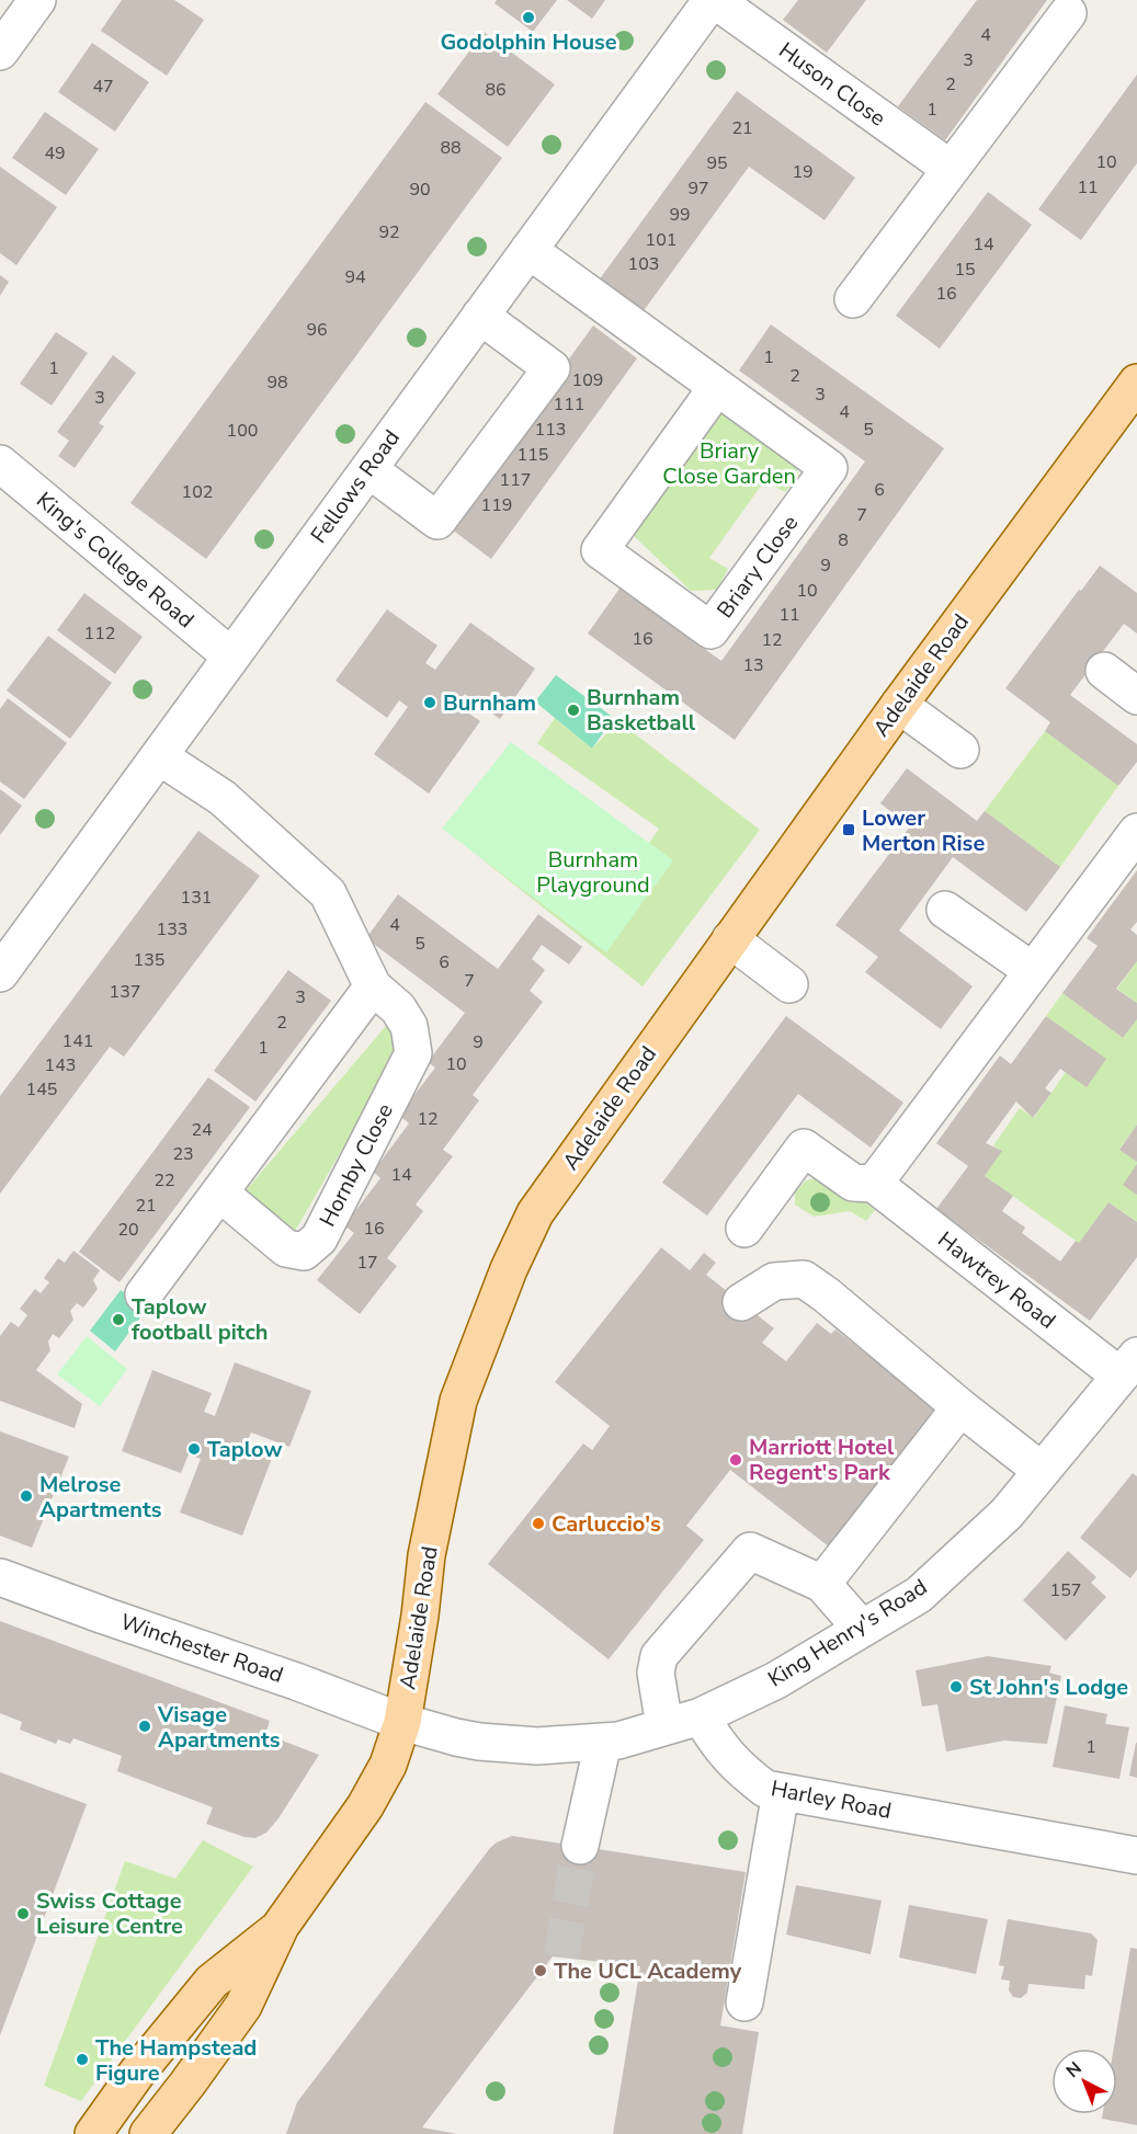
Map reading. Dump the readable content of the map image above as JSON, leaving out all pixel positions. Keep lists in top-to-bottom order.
{
  "streets": {
    "main road": ["Adelaide Road"],
    "street": [
      "Huson Close",
      "Fellows Road",
      "King's College Road",
      "Briary Close",
      "Hornby Close",
      "Hawtrey Road",
      "King Henry's Road",
      "Winchester Road",
      "Harley Road"
    ]
  },
  "crossings": [
    ["Huson Close", "Fellows Road"],
    ["Fellows Road", "King's College Road"],
    ["Fellows Road", "Briary Close"],
    ["Fellows Road", "Hornby Close"],
    ["Adelaide Road", "Winchester Road"],
    ["Hawtrey Road", "King Henry's Road"],
    ["King Henry's Road", "Harley Road"]
  ],
  "parks": ["Briary Close Garden", "Burnham Playground"],
  "places": {
    "other": [
      "Godolphin House",
      "Burnham",
      "Burnham Basketball",
      "Taplow football pitch",
      "Taplow",
      "Marriott Hotel Regent's Park",
      "Melrose Apartments",
      "Carluccio's",
      "St John's Lodge",
      "Visage Apartments",
      "Swiss Cottage Leisure Centre",
      "The UCL Academy",
      "The Hampstead Figure"
    ],
    "transit": ["Lower Merton Rise"]
  },
  "house_numbers": [
    "4",
    "3",
    "2",
    "47",
    "86",
    "1",
    "21",
    "88",
    "49",
    "10",
    "95",
    "19",
    "11",
    "97",
    "90",
    "99",
    "92",
    "101",
    "14",
    "103",
    "15",
    "94",
    "16",
    "96",
    "1",
    "1",
    "2",
    "109",
    "98",
    "3",
    "3",
    "111",
    "4",
    "113",
    "5",
    "100",
    "115",
    "117",
    "6",
    "102",
    "119",
    "7",
    "8",
    "9",
    "10",
    "11",
    "112",
    "16",
    "12",
    "13",
    "131",
    "4",
    "133",
    "5",
    "135",
    "6",
    "7",
    "137",
    "3",
    "2",
    "141",
    "9",
    "1",
    "10",
    "143",
    "145",
    "12",
    "24",
    "23",
    "14",
    "22",
    "21",
    "16",
    "20",
    "17",
    "157",
    "1"
  ],
  "north": "top left"
}
